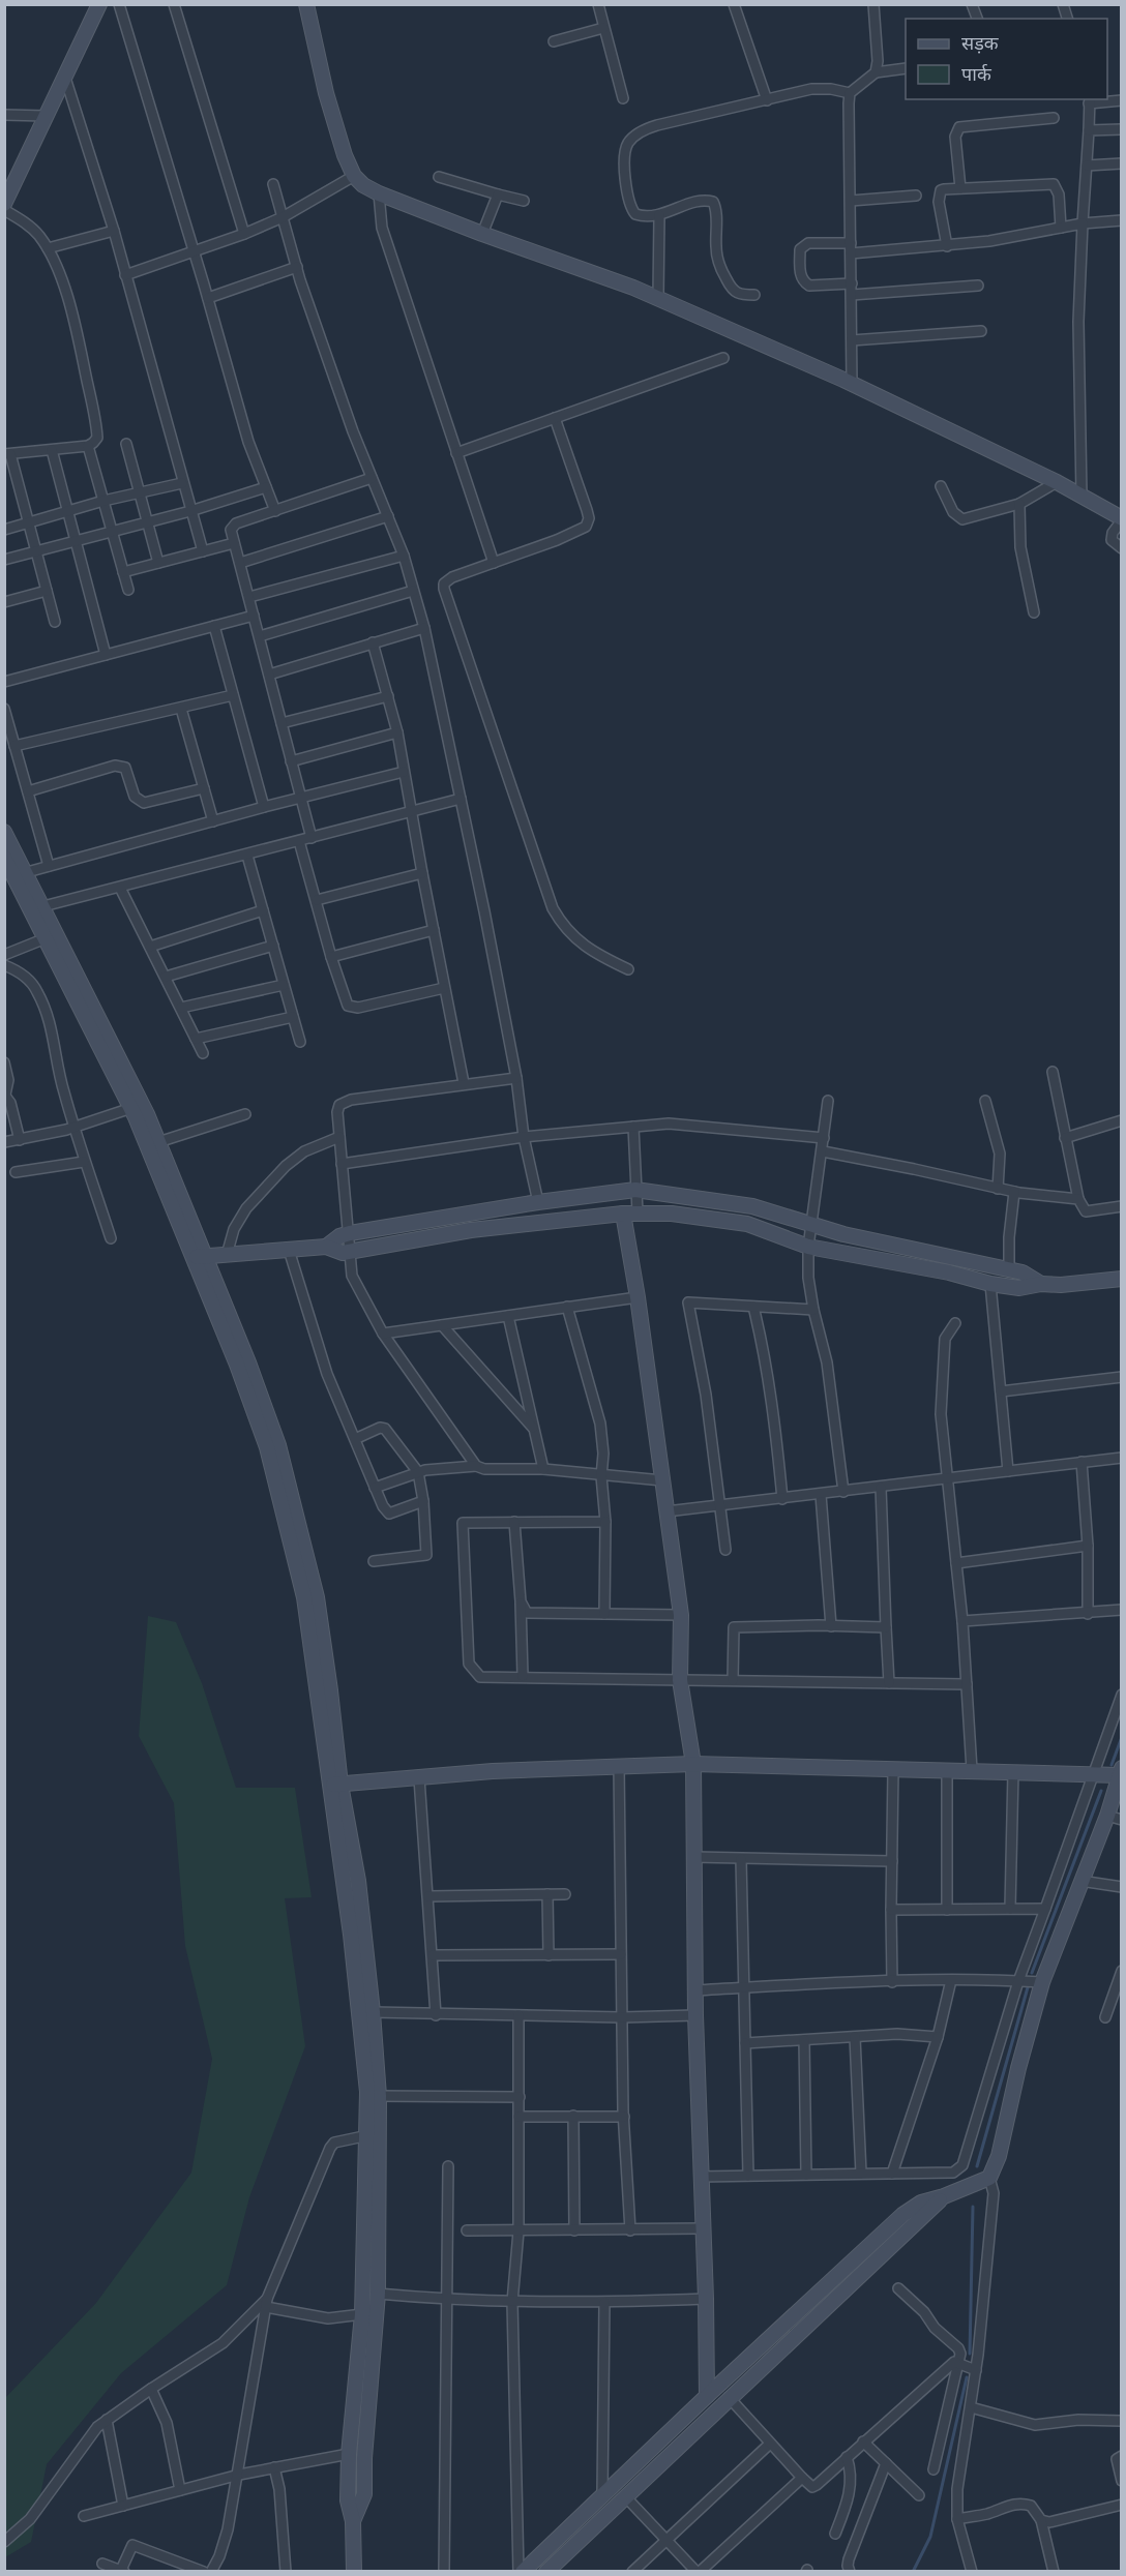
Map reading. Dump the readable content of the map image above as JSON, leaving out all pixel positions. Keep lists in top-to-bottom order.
{
  "legend": ["सड़क", "पार्क"]
}
